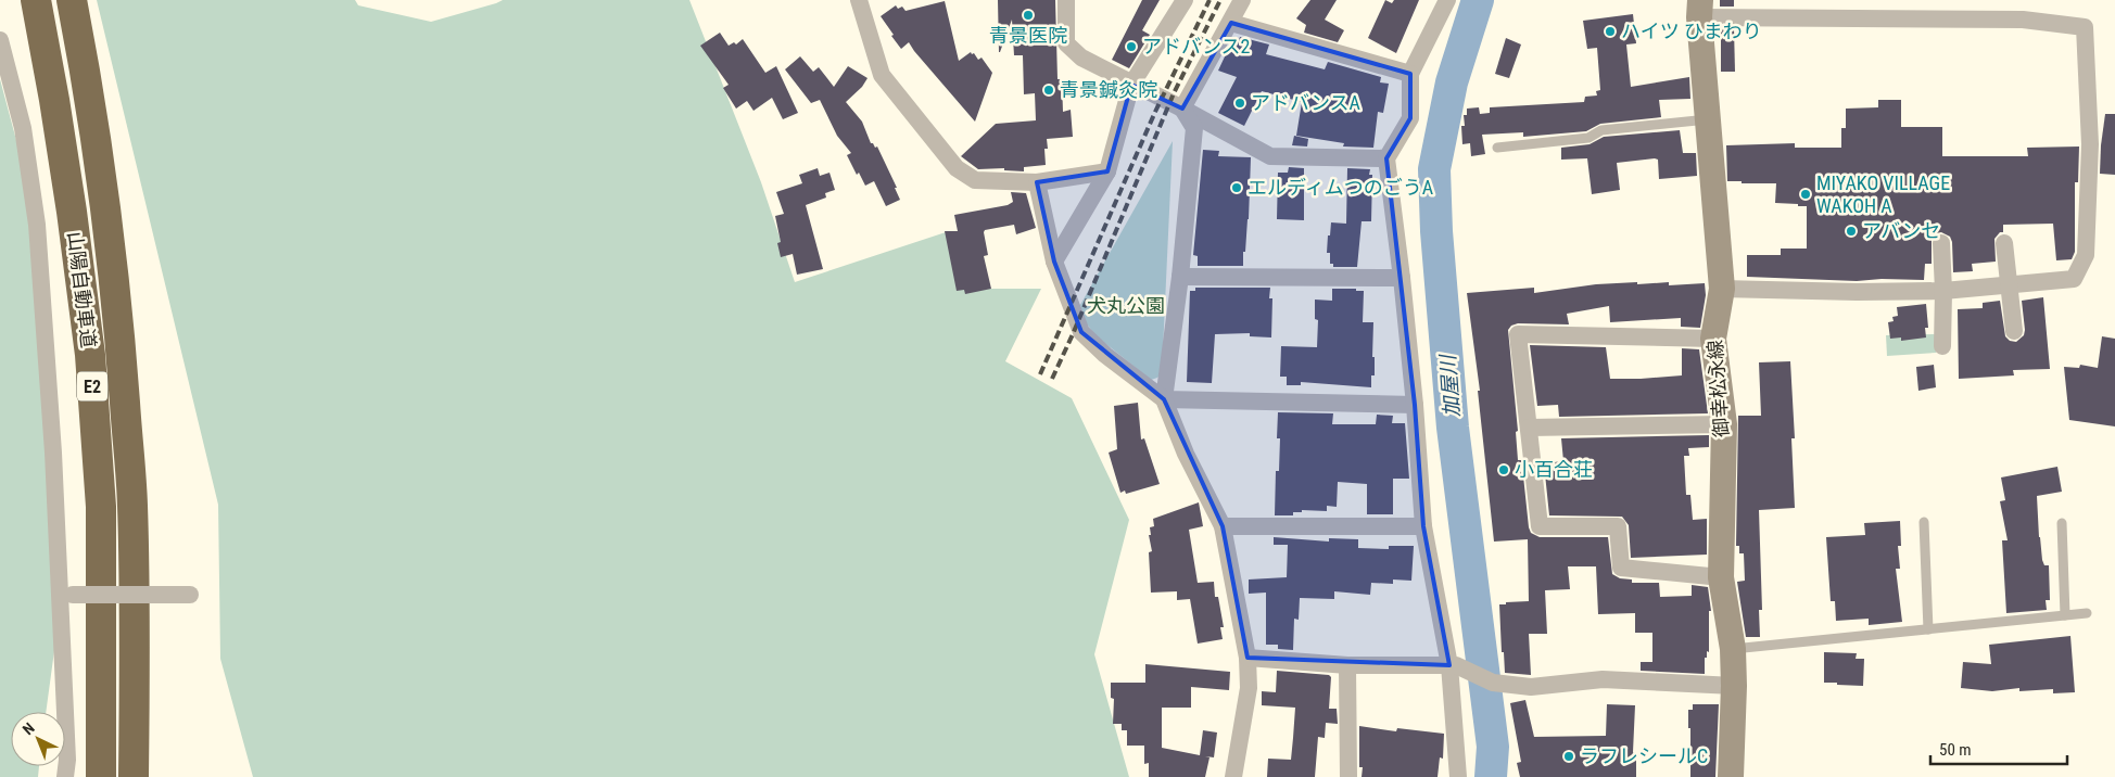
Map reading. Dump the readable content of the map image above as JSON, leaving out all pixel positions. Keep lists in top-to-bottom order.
{
  "streets": {
    "highway": ["山陽自動車道", "E2"],
    "main road": ["御幸松永線"]
  },
  "water": ["加屋川"],
  "parks": ["犬丸公園"],
  "places": [
    "青景医院",
    "ハイツ ひまわり",
    "アドバンス2",
    "青景鍼灸院",
    "アドバンスA",
    "エルディムつのごうA",
    "MIYAKO VILLAGE WAKOH A",
    "アバンセ",
    "小百合荘",
    "ラフレシールC"
  ],
  "scale_bar": "50 m",
  "north": "top left"
}
